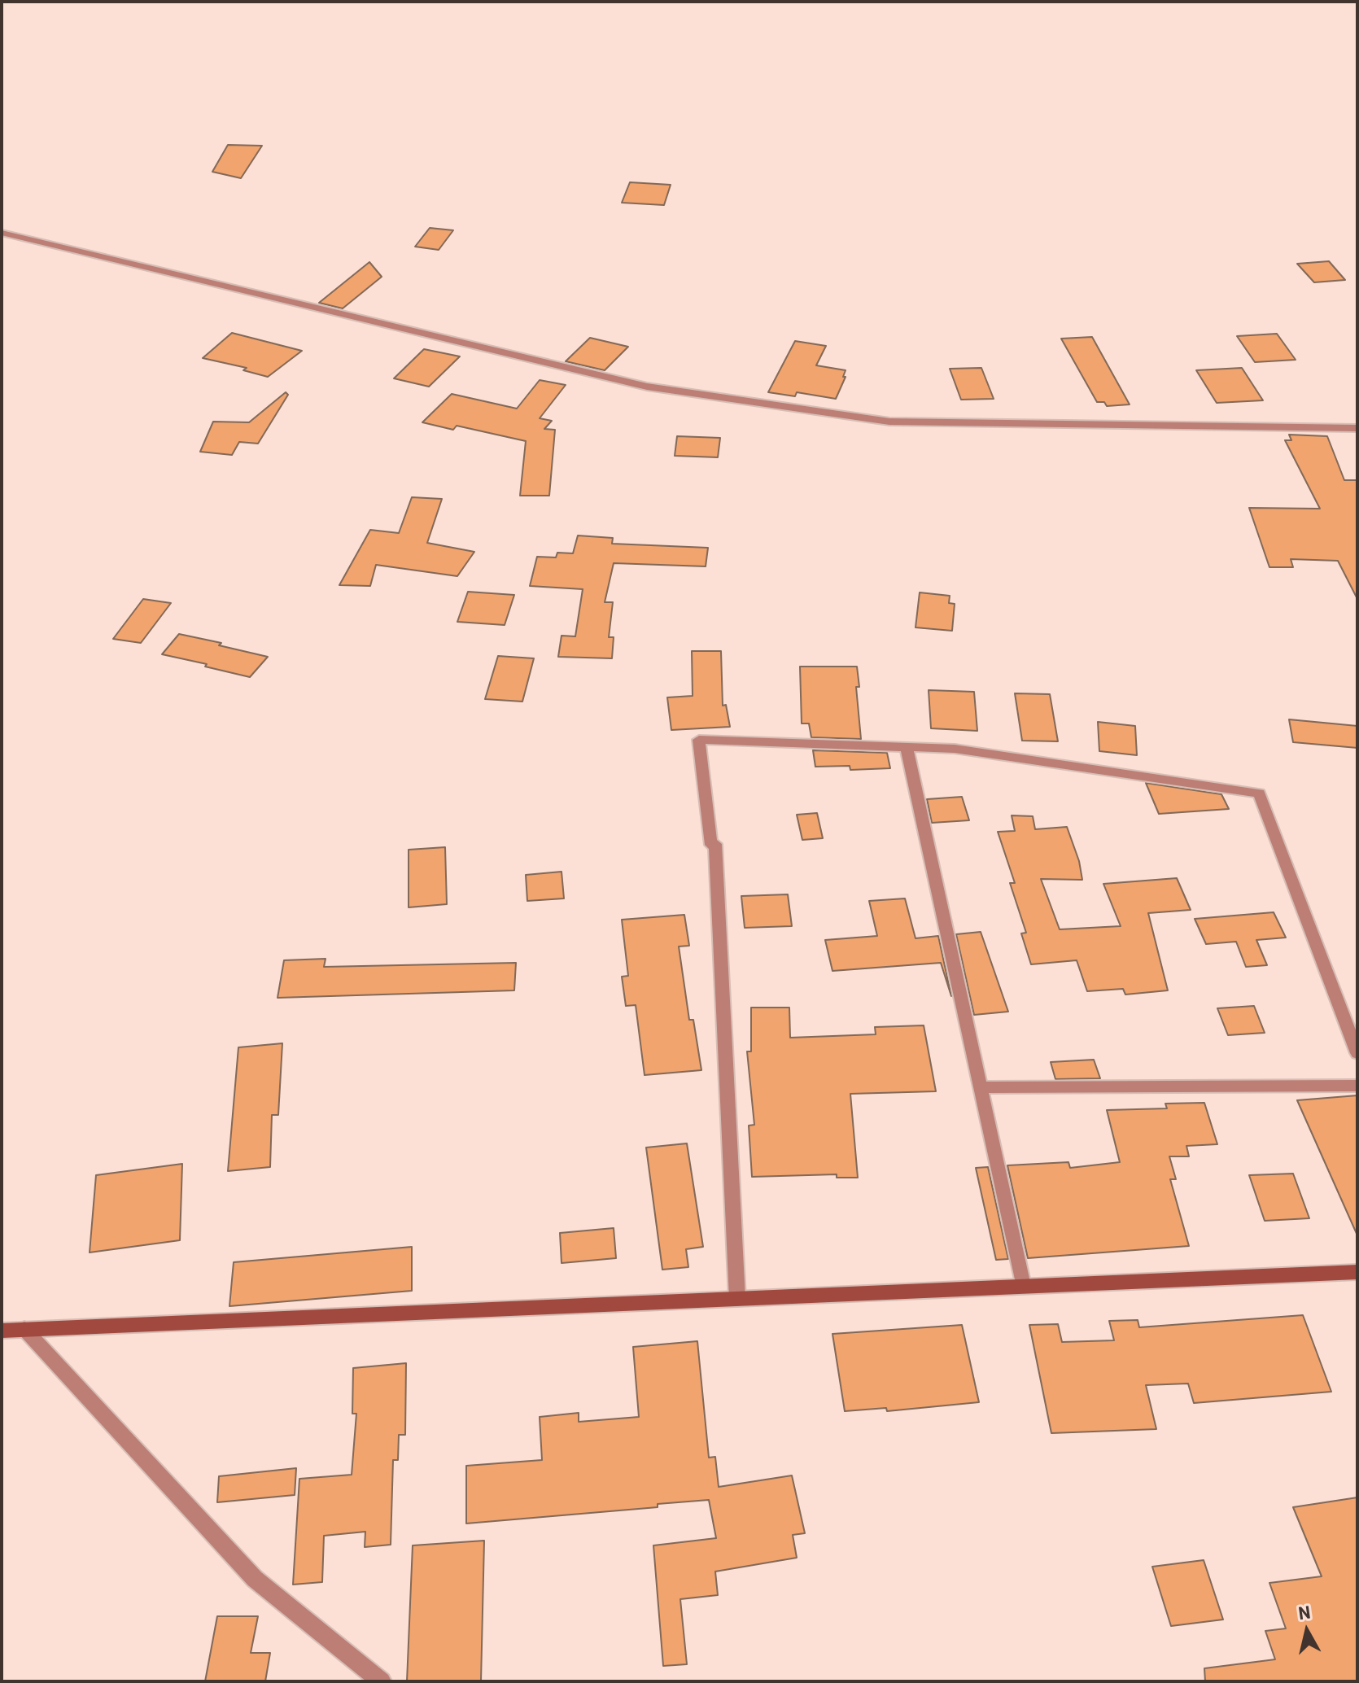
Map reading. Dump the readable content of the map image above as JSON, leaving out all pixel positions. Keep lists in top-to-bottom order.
{
  "north": "top"
}
